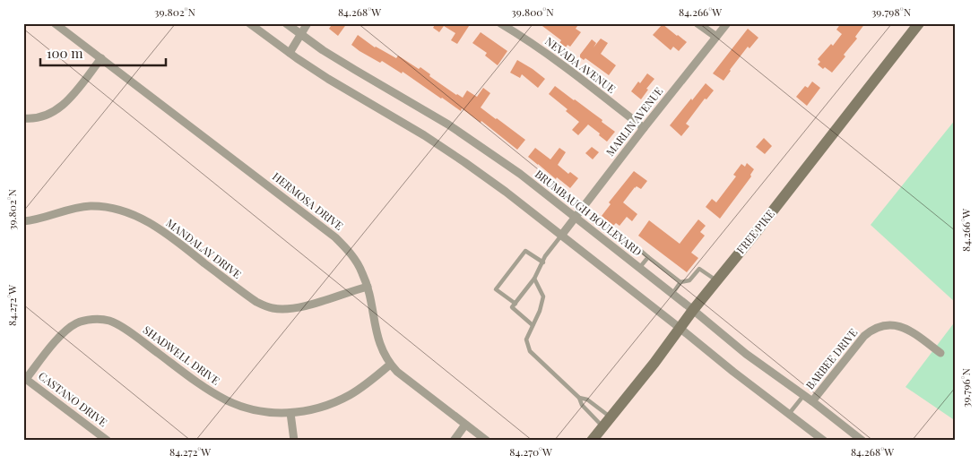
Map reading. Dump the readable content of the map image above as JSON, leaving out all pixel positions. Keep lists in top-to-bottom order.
{
  "streets": {
    "main road": ["FREE PIKE"],
    "street": [
      "NEVADA AVENUE",
      "MARLIN AVENUE",
      "HERMOSA DRIVE",
      "BRUMBAUGH BOULEVARD",
      "MANDALAY DRIVE",
      "SHADWELL DRIVE",
      "BARBEE DRIVE",
      "CASTANO DRIVE"
    ]
  },
  "crossings": [
    ["NEVADA AVENUE", "MARLIN AVENUE"],
    ["MARLIN AVENUE", "BRUMBAUGH BOULEVARD"],
    ["HERMOSA DRIVE", "MANDALAY DRIVE"],
    ["HERMOSA DRIVE", "SHADWELL DRIVE"],
    ["BRUMBAUGH BOULEVARD", "FREE PIKE"],
    ["BRUMBAUGH BOULEVARD", "BARBEE DRIVE"],
    ["SHADWELL DRIVE", "CASTANO DRIVE"]
  ],
  "scale_bar": "100 m",
  "coordinates": [
    "39.802°N",
    "84.268°W",
    "39.800°N",
    "84.266°W",
    "39.798°N",
    "84.272°W",
    "39.796°N",
    "84.270°W"
  ]
}
